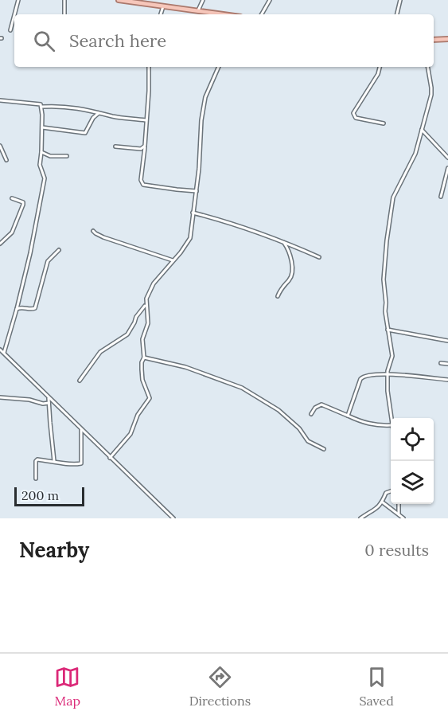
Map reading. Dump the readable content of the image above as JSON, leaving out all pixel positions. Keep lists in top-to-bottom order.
{
  "scale_bar": "200 m",
  "page": {
    "search": "Search here",
    "scale": "200 m",
    "heading": ["Nearby", "0 results"],
    "nav": ["Map", "Directions", "Saved"]
  }
}
